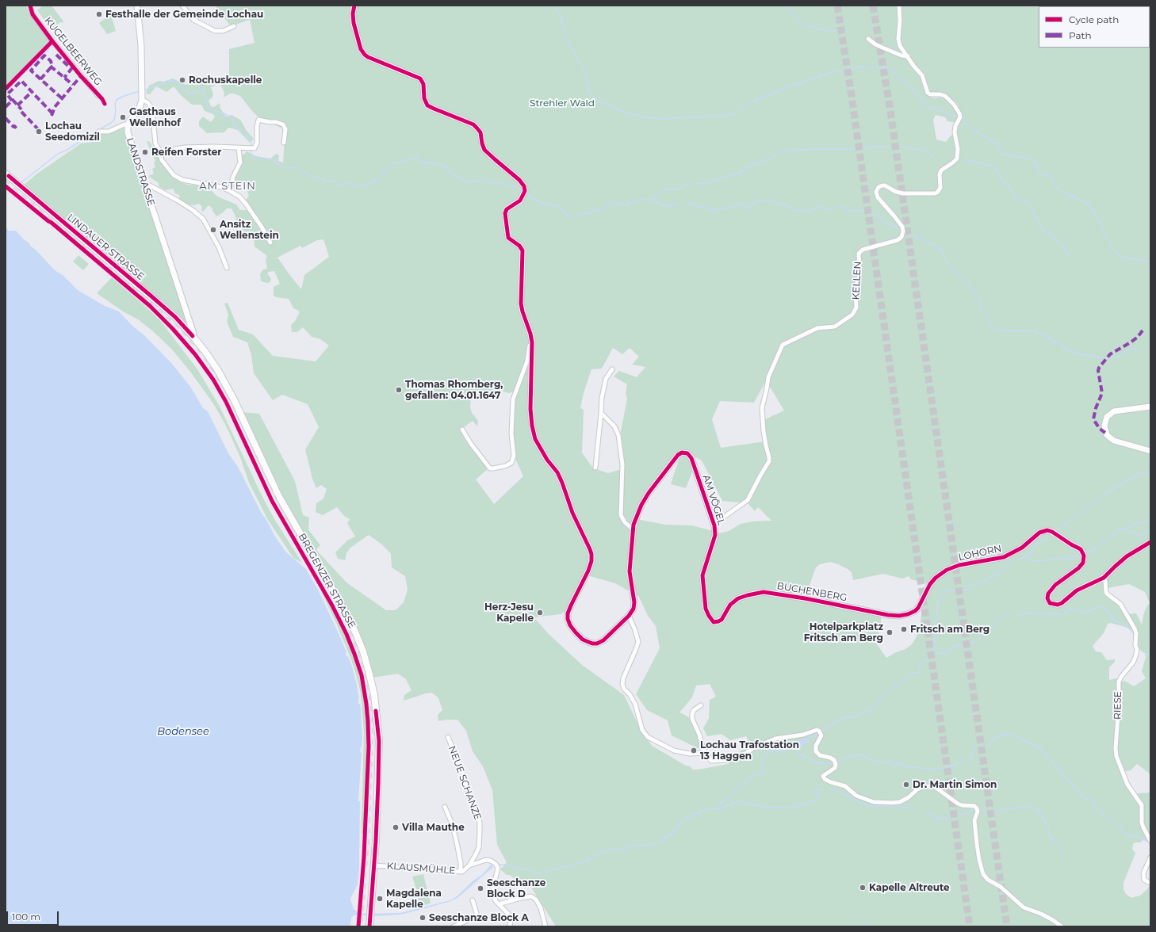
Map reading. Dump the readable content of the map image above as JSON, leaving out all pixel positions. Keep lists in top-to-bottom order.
{
  "streets": {
    "main road": ["LINDAUER STRASSE", "BREGENZER STRASSE"],
    "street": [
      "KUGELBEERWEG",
      "LANDSTRASSE",
      "KELLEN",
      "AM VÖGEL",
      "LOHORN",
      "BUCHENBERG",
      "RIESE",
      "NEUE SCHANZE",
      "KLAUSMÜHLE"
    ]
  },
  "crossings": [
    ["LANDSTRASSE", "LINDAUER STRASSE"],
    ["LANDSTRASSE", "BREGENZER STRASSE"],
    ["LINDAUER STRASSE", "BREGENZER STRASSE"],
    ["KELLEN", "AM VÖGEL"],
    ["AM VÖGEL", "BUCHENBERG"],
    ["LOHORN", "BUCHENBERG"],
    ["LOHORN", "RIESE"],
    ["BREGENZER STRASSE", "KLAUSMÜHLE"],
    ["NEUE SCHANZE", "KLAUSMÜHLE"]
  ],
  "districts": ["AM STEIN"],
  "water": ["Bodensee"],
  "parks": ["Strehler Wald"],
  "places": [
    "Festhalle der Gemeinde Lochau",
    "Rochuskapelle",
    "Gasthaus Wellenhof",
    "Lochau Seedomizil",
    "Reifen Forster",
    "Ansitz Wellenstein",
    "Thomas Rhomberg, gefallen: 04.01.1647",
    "Herz-Jesu Kapelle",
    "Fritsch am Berg",
    "Hotelparkplatz Fritsch am Berg",
    "Lochau Trafostation 13 Haggen",
    "Dr. Martin Simon",
    "Villa Mauthe",
    "Kapelle Altreute",
    "Seeschanze Block D",
    "Magdalena Kapelle",
    "Seeschanze Block A"
  ],
  "legend": ["Cycle path", "Path"],
  "scale_bar": "100 m"
}
